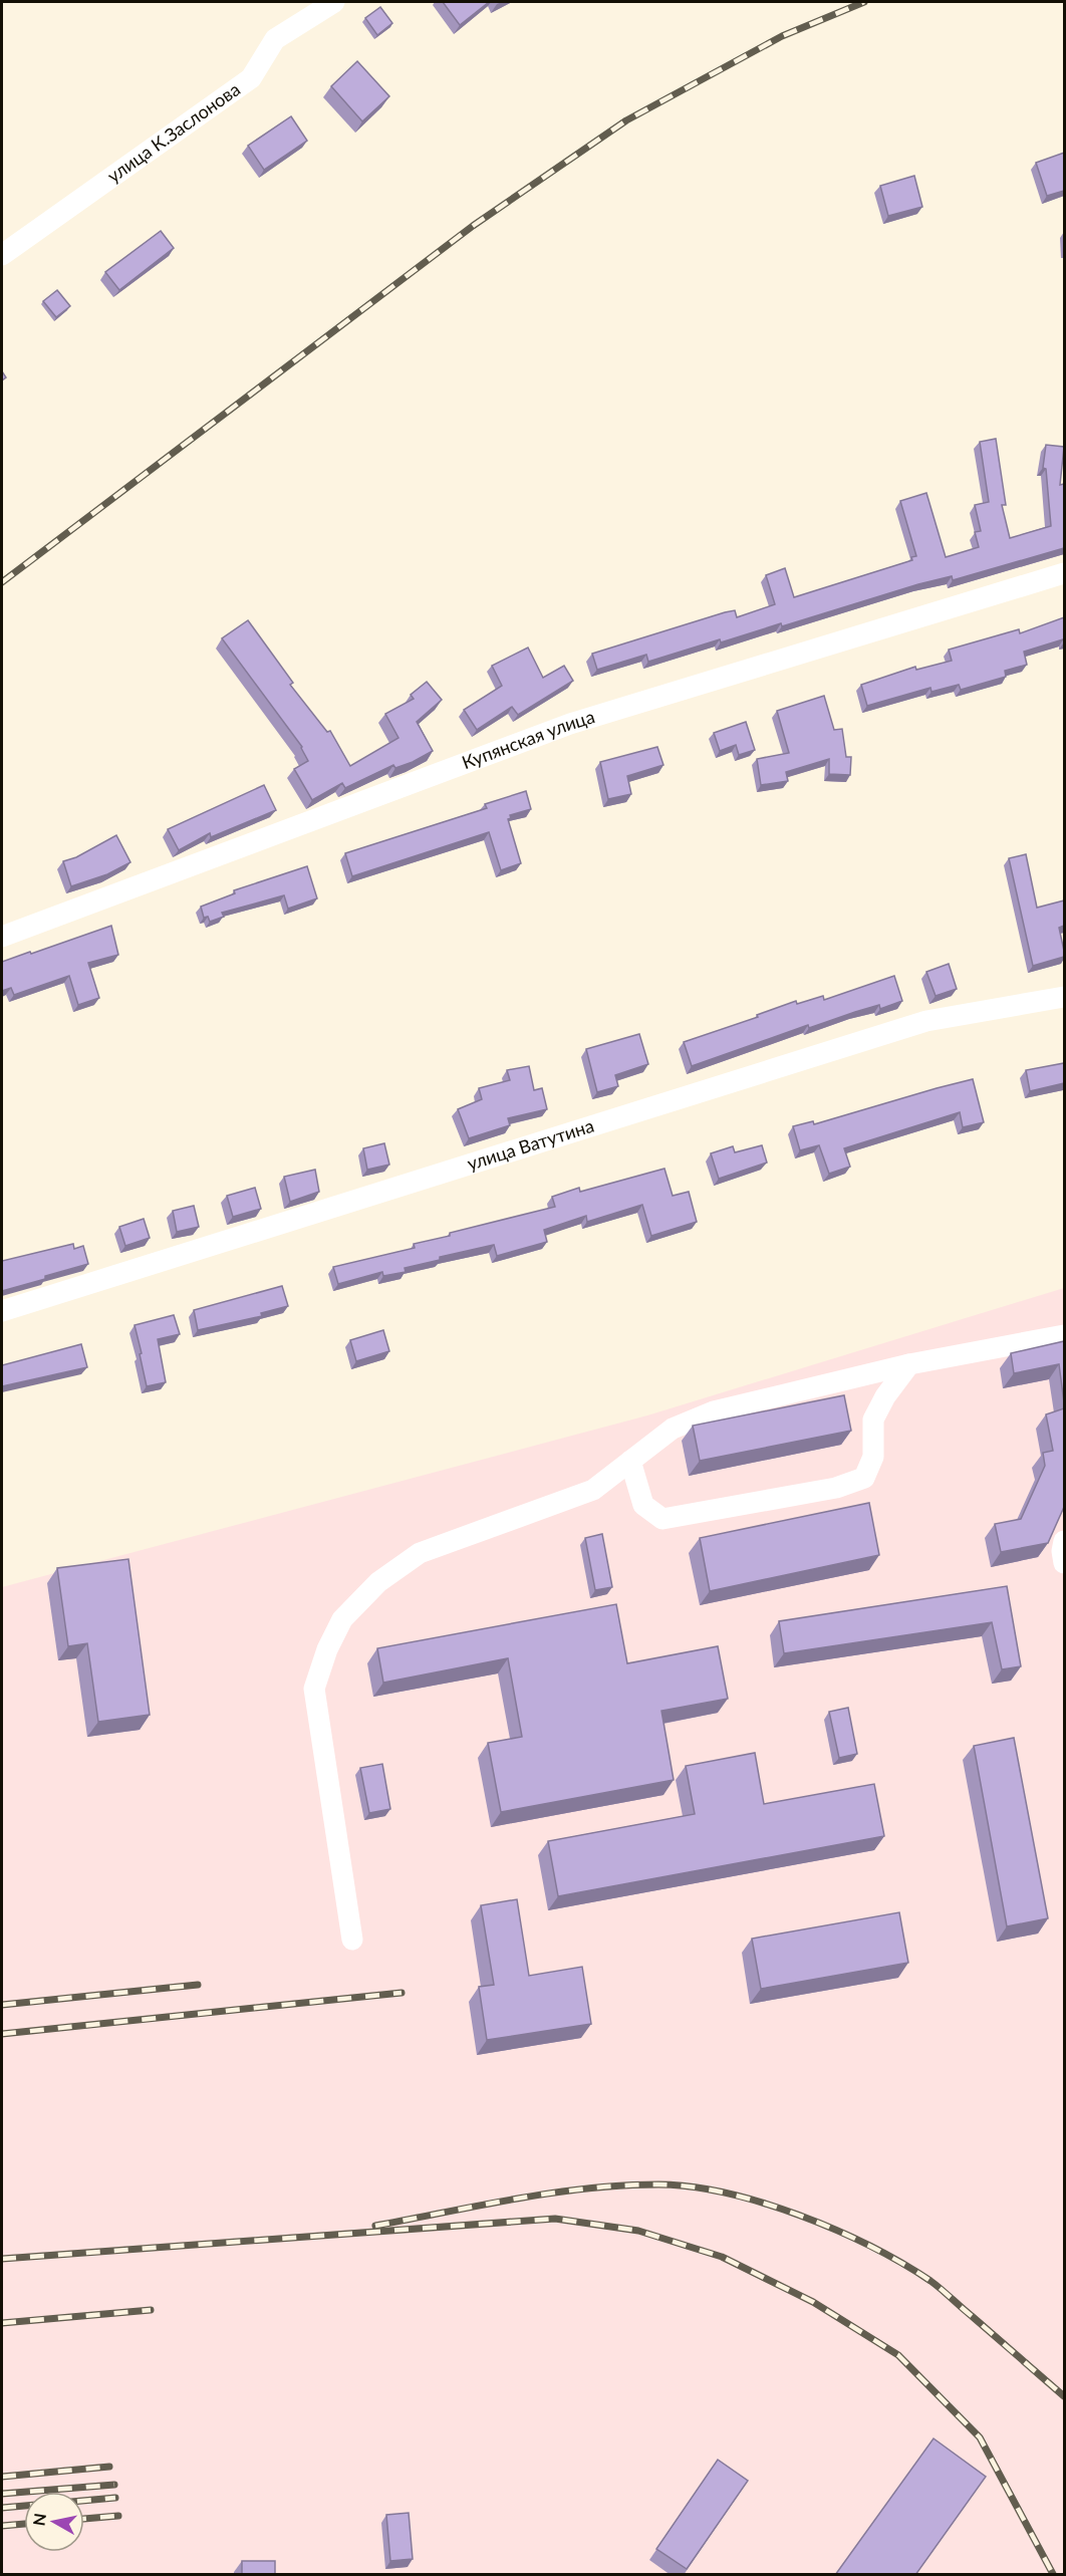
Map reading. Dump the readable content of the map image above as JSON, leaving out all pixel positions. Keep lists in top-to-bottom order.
{
  "streets": {
    "street": ["улица К.Заслонова", "Купянская улица", "улица Ватутина"]
  },
  "north": "left"
}
